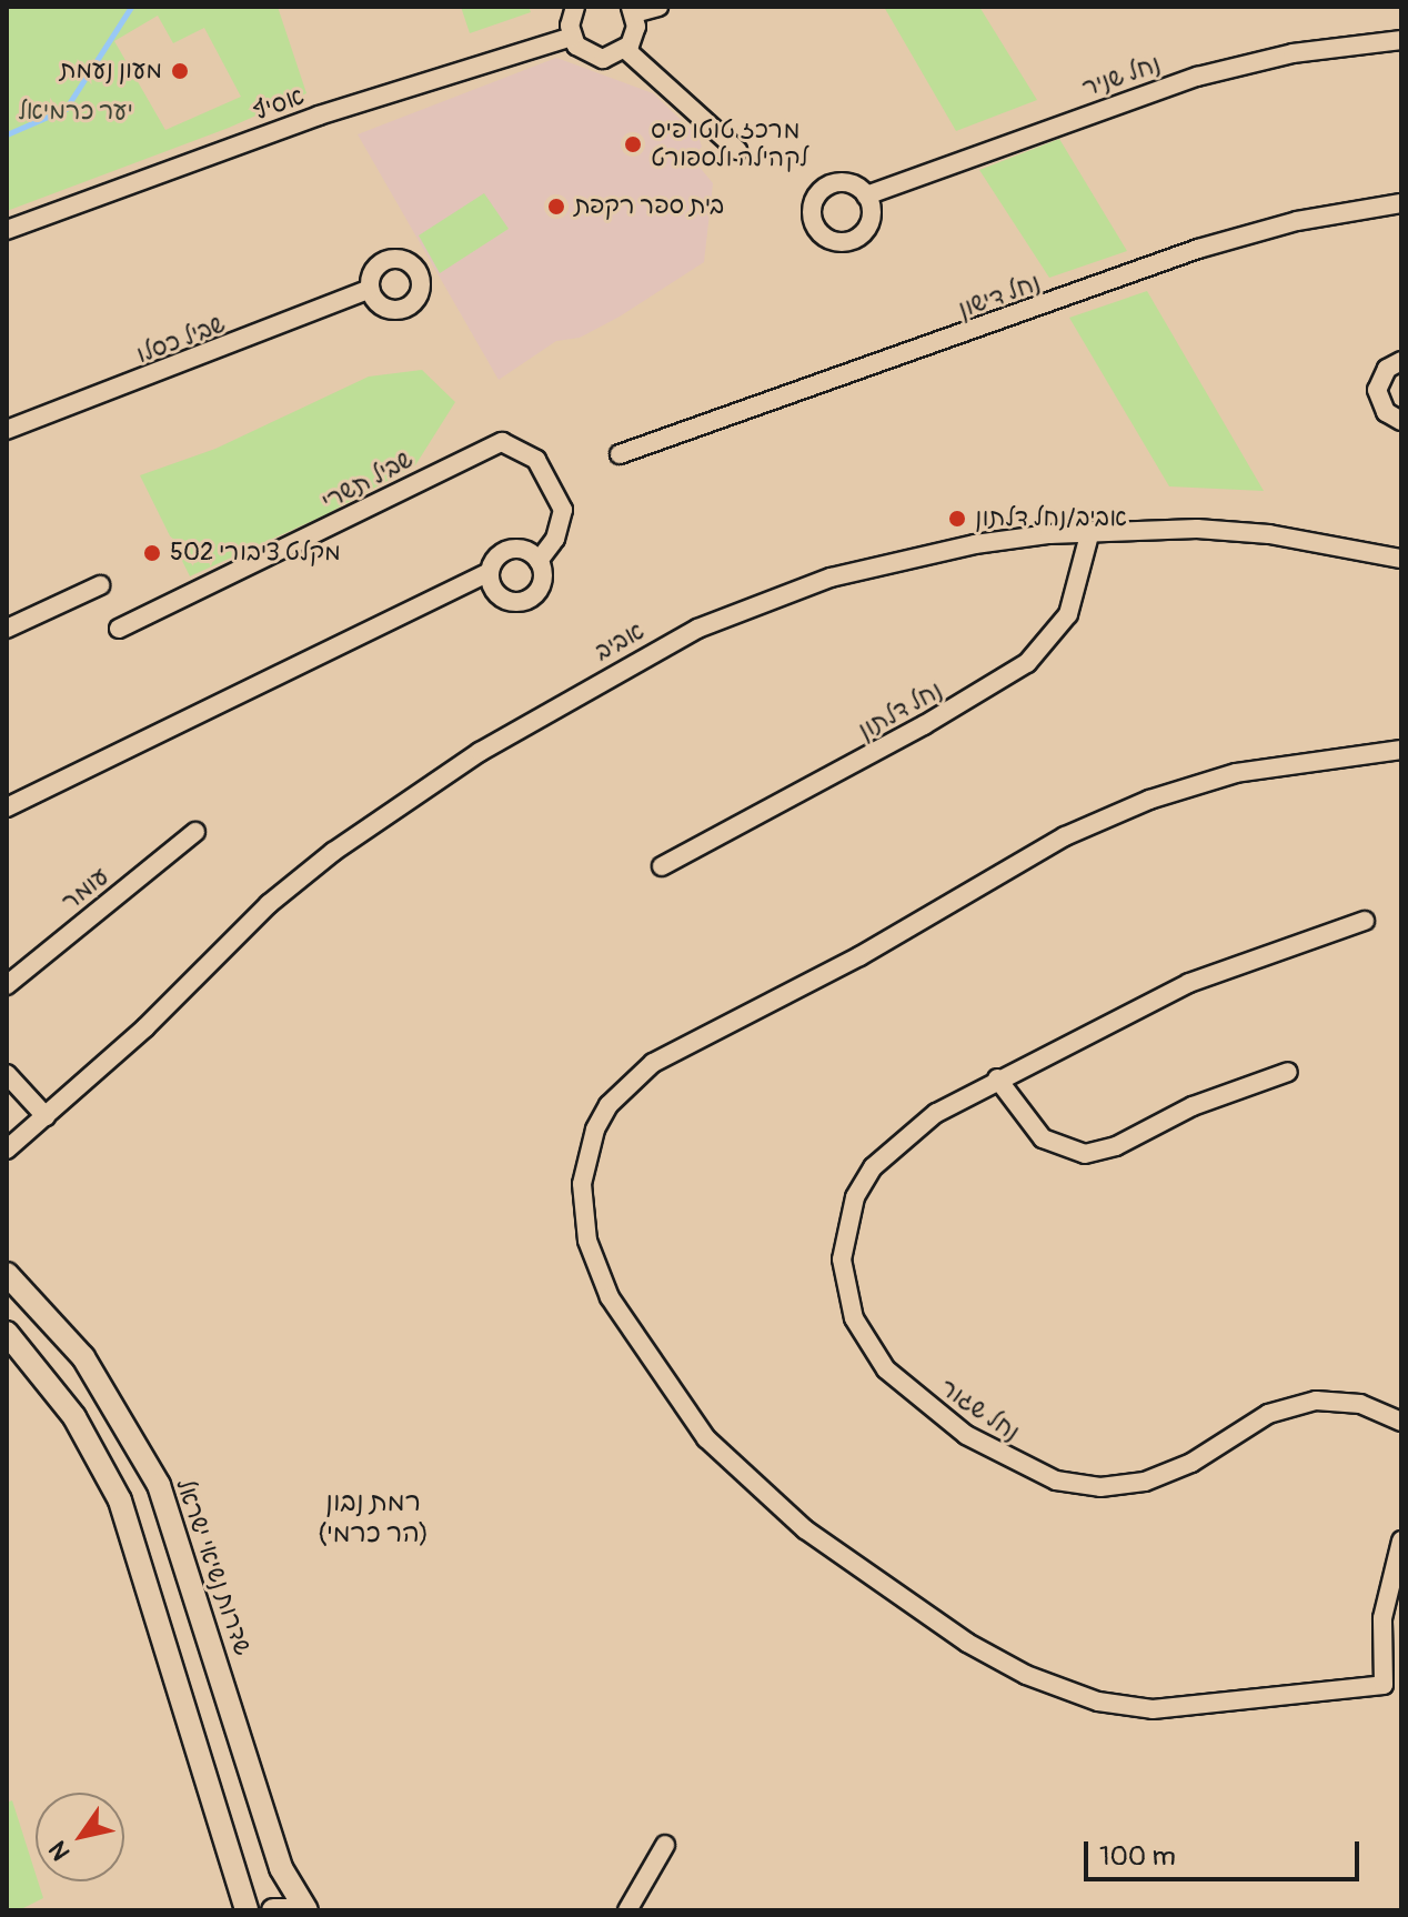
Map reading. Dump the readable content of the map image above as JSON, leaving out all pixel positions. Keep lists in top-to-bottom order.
{
  "streets": {
    "street": [
      "נחל שניר",
      "אסיף",
      "נחל דישון",
      "שביל כסלו",
      "שביל תשרי",
      "אביב",
      "נחל דלתון",
      "עומר",
      "נחל שגור",
      "שדרות נשיאי ישראל"
    ]
  },
  "crossings": [
    ["אביב", "נחל דלתון"]
  ],
  "districts": ["רמת נבון (הר כרמי)"],
  "parks": ["יער כרמיאל"],
  "places": [
    "מעון נעמת",
    "מרכז טוטו פיס לקהילה ולספורט",
    "בית ספר רקפת",
    "אביב/נחל דלתון",
    "מקלט ציבורי 502"
  ],
  "scale_bar": "100 m",
  "north": "bottom left"
}
